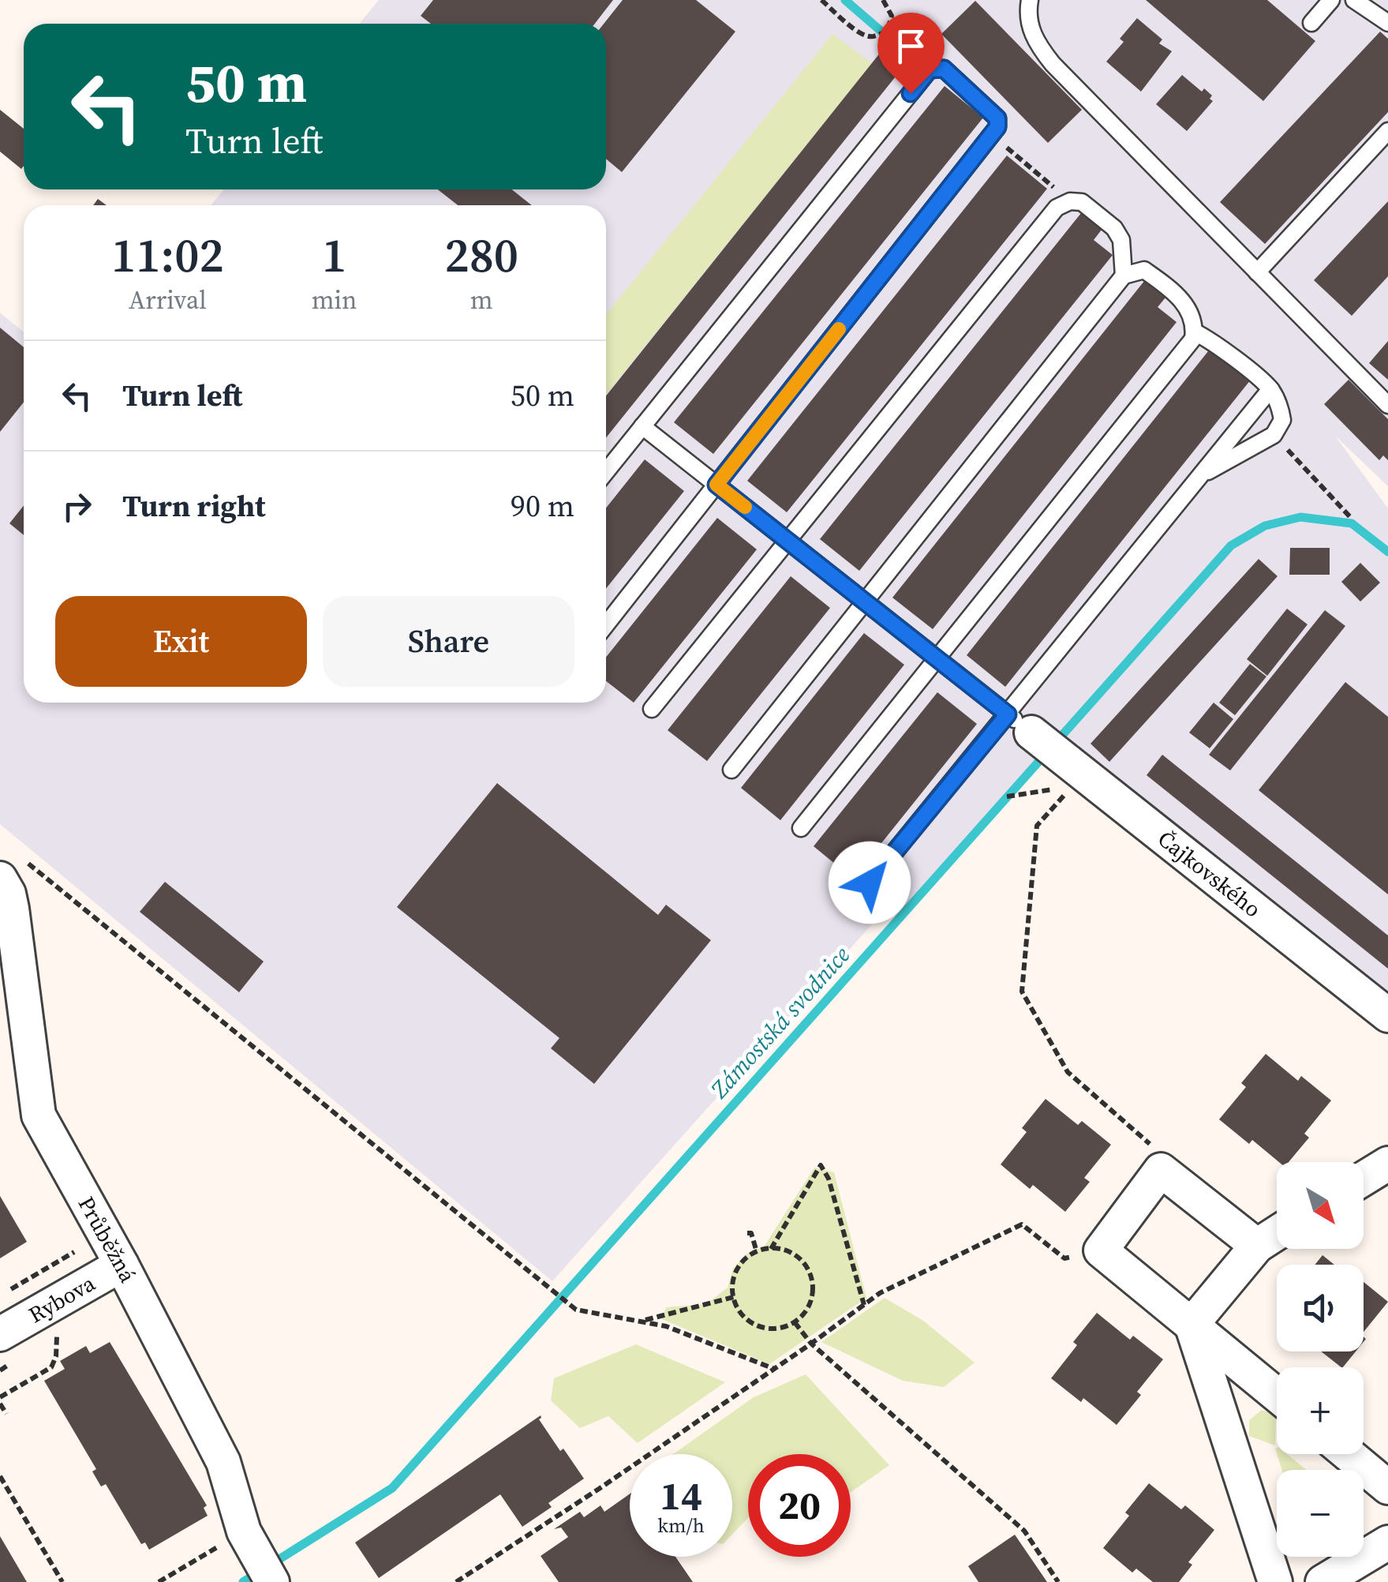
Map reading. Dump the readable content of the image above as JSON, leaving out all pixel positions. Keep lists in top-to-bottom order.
{
  "streets": {
    "street": ["Čajkovského", "Průběžná", "Rybova"]
  },
  "crossings": [
    ["Průběžná", "Rybova"]
  ],
  "water": ["Zámostská svodnice"],
  "north": "bottom right",
  "page": {
    "turn": ["50 m", "Turn left"],
    "eta": [
      "11:02",
      "Arrival",
      "1",
      "min",
      "280",
      "m"
    ],
    "list": [
      {
        "name": "Turn left",
        "value": "50 m"
      },
      {
        "name": "Turn right",
        "value": "90 m"
      }
    ],
    "buttons": ["Exit", "Share"],
    "map_buttons": ["+", "−"],
    "speed": "14 km/h",
    "limit": "20"
  }
}
